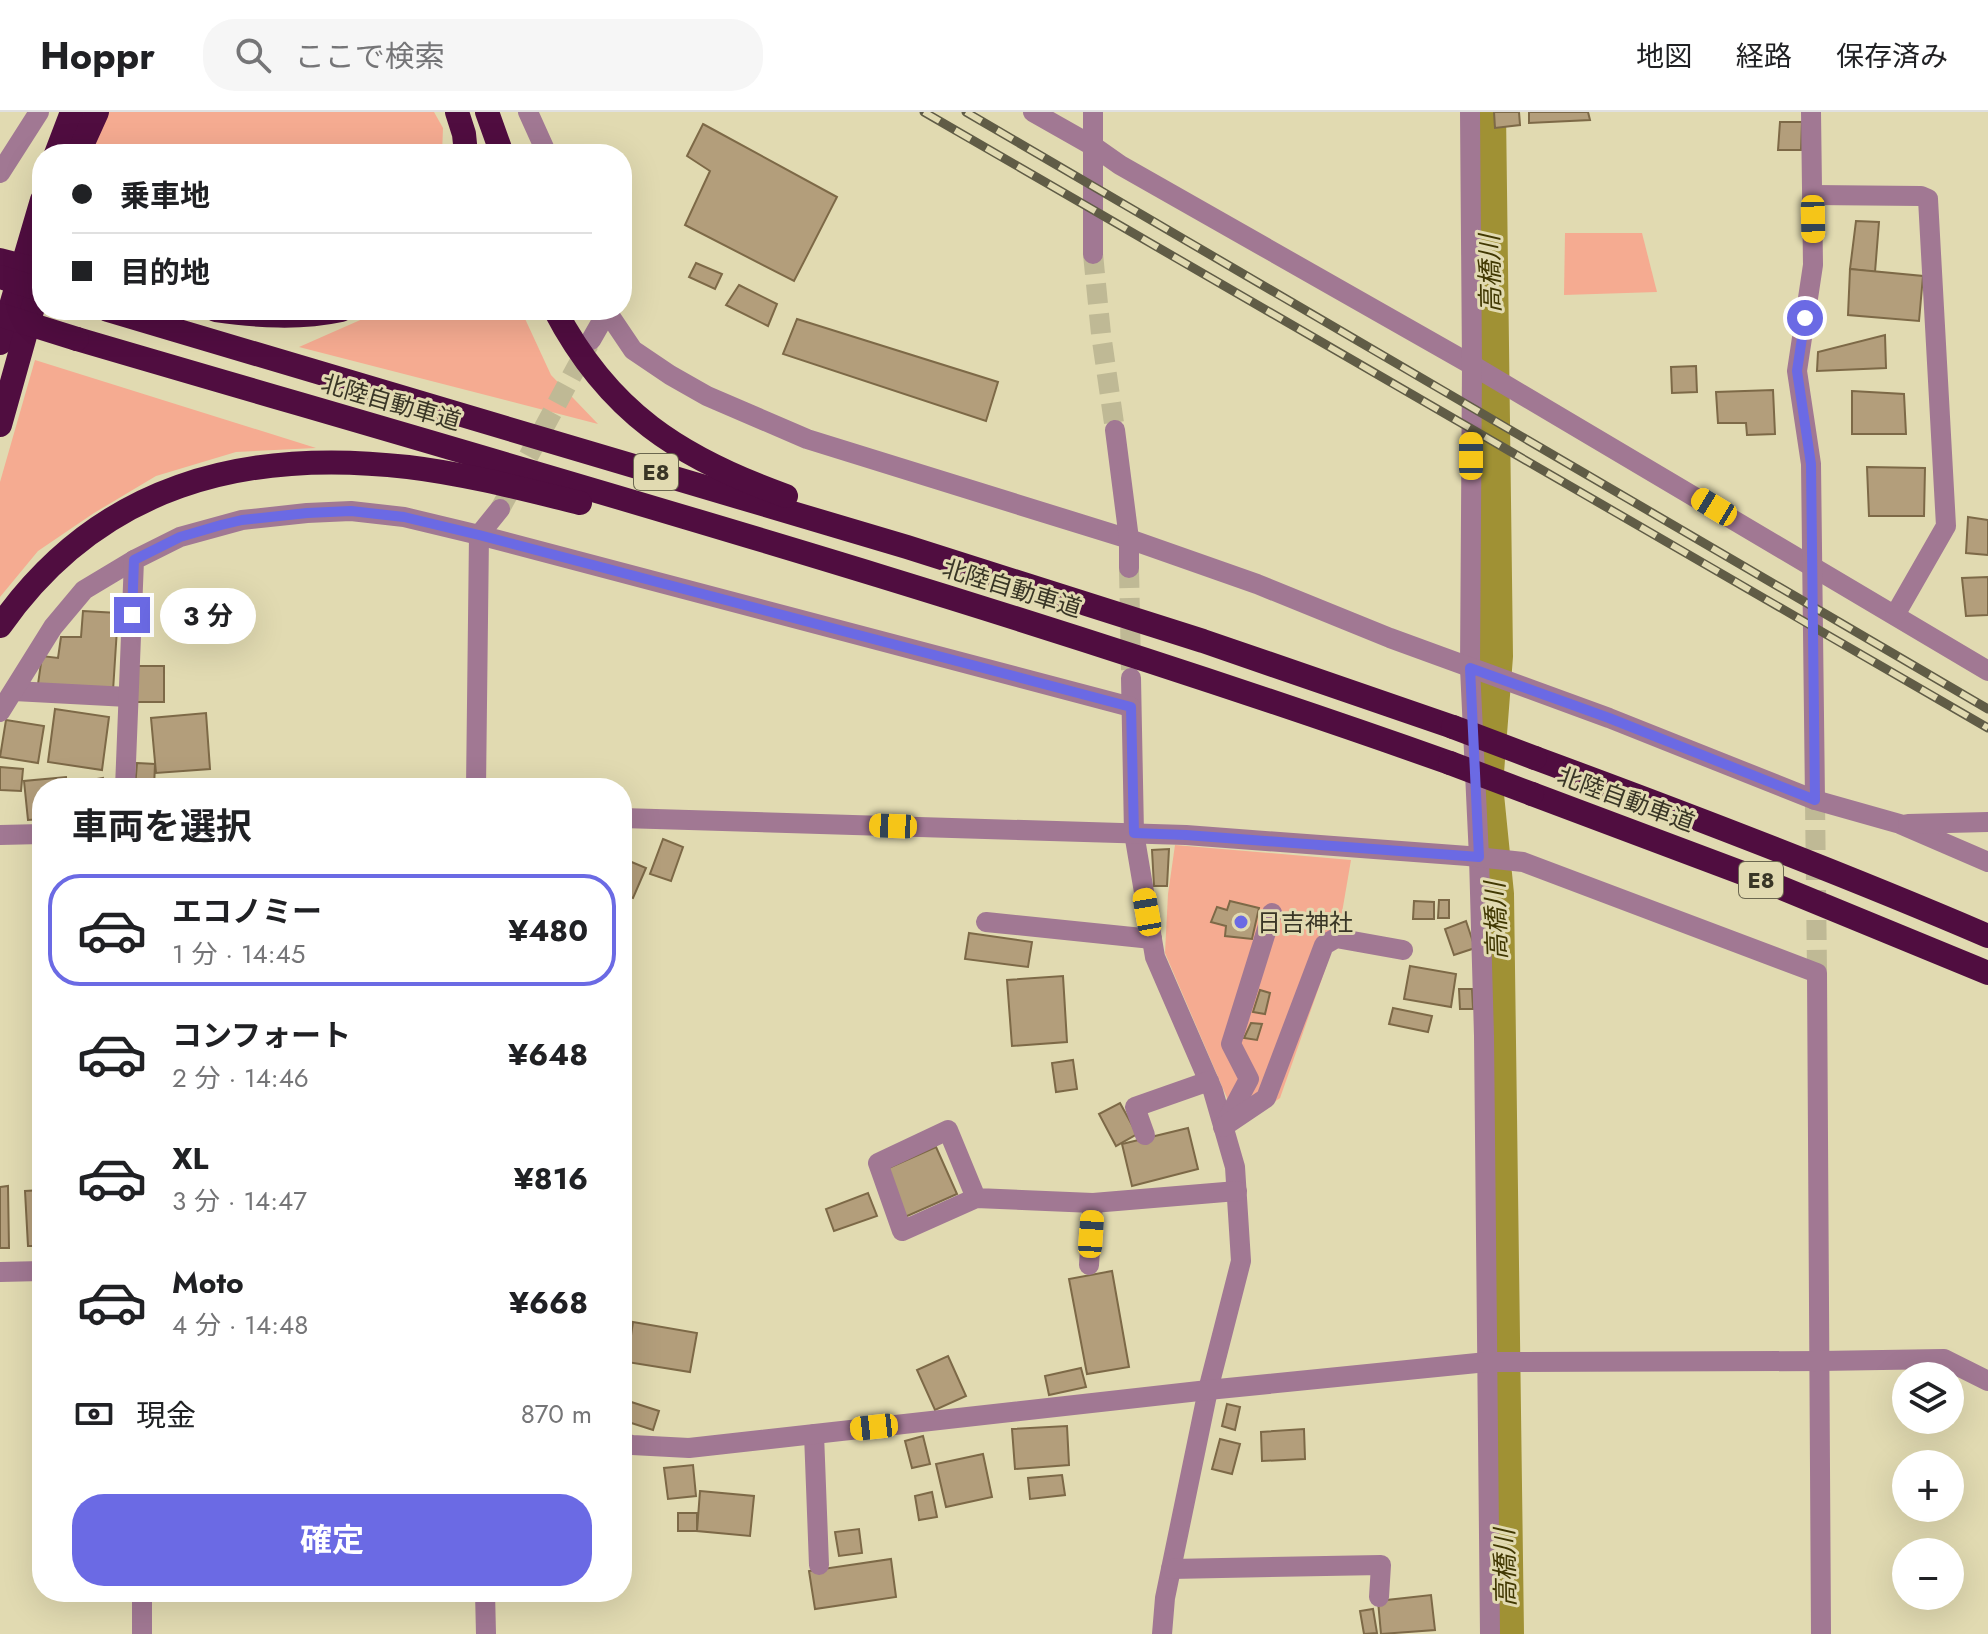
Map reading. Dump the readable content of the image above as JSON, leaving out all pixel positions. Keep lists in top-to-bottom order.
{
  "streets": {
    "highway": ["北陸自動車道", "E8"]
  },
  "water": ["高橋川"],
  "places": ["日吉神社"],
  "page": {
    "header": "Hoppr",
    "search": "ここで検索",
    "nav": ["地図", "経路", "保存済み"],
    "banner": ["乗車地", "目的地"],
    "bubble": "3 分",
    "heading": "車両を選択",
    "list": [
      {
        "name": "エコノミー",
        "note": "1 分 · 14:45",
        "value": "¥480"
      },
      {
        "name": "コンフォート",
        "note": "2 分 · 14:46",
        "value": "¥648"
      },
      {
        "name": "XL",
        "note": "3 分 · 14:47",
        "value": "¥816"
      },
      {
        "name": "Moto",
        "note": "4 分 · 14:48",
        "value": "¥668"
      }
    ],
    "map_buttons": ["+", "−"],
    "pay": ["現金", "870 m"],
    "buttons": "確定"
  }
}
